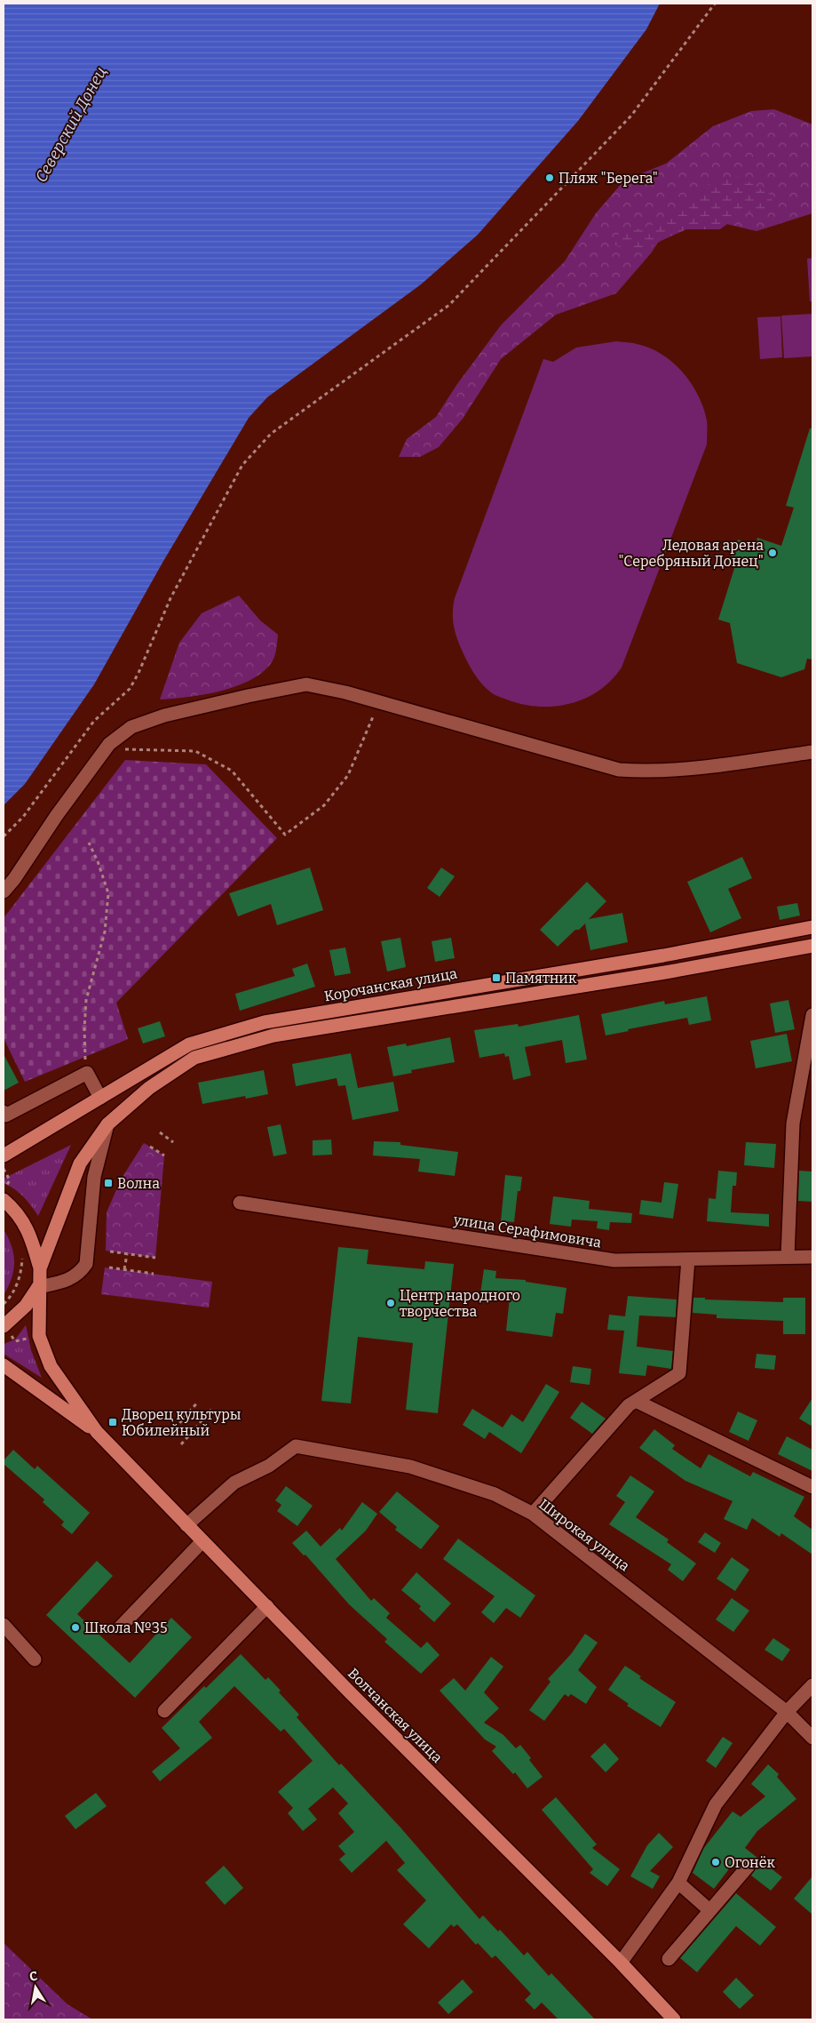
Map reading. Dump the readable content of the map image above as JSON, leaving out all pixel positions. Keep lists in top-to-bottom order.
{
  "streets": {
    "main road": ["Корочанская улица", "Волчанская улица"],
    "street": ["улица Серафимовича", "Широкая улица"]
  },
  "crossings": [
    ["Широкая улица", "Волчанская улица"]
  ],
  "water": ["Северский Донец"],
  "places": {
    "other": [
      "Пляж \"Берега\"",
      "Ледовая арена \"Серебряный Донец\"",
      "Центр народного творчества",
      "Школа №35",
      "Огонёк"
    ],
    "transit": ["Памятник", "Волна", "Дворец культуры Юбилейный"]
  },
  "north": "top"
}
